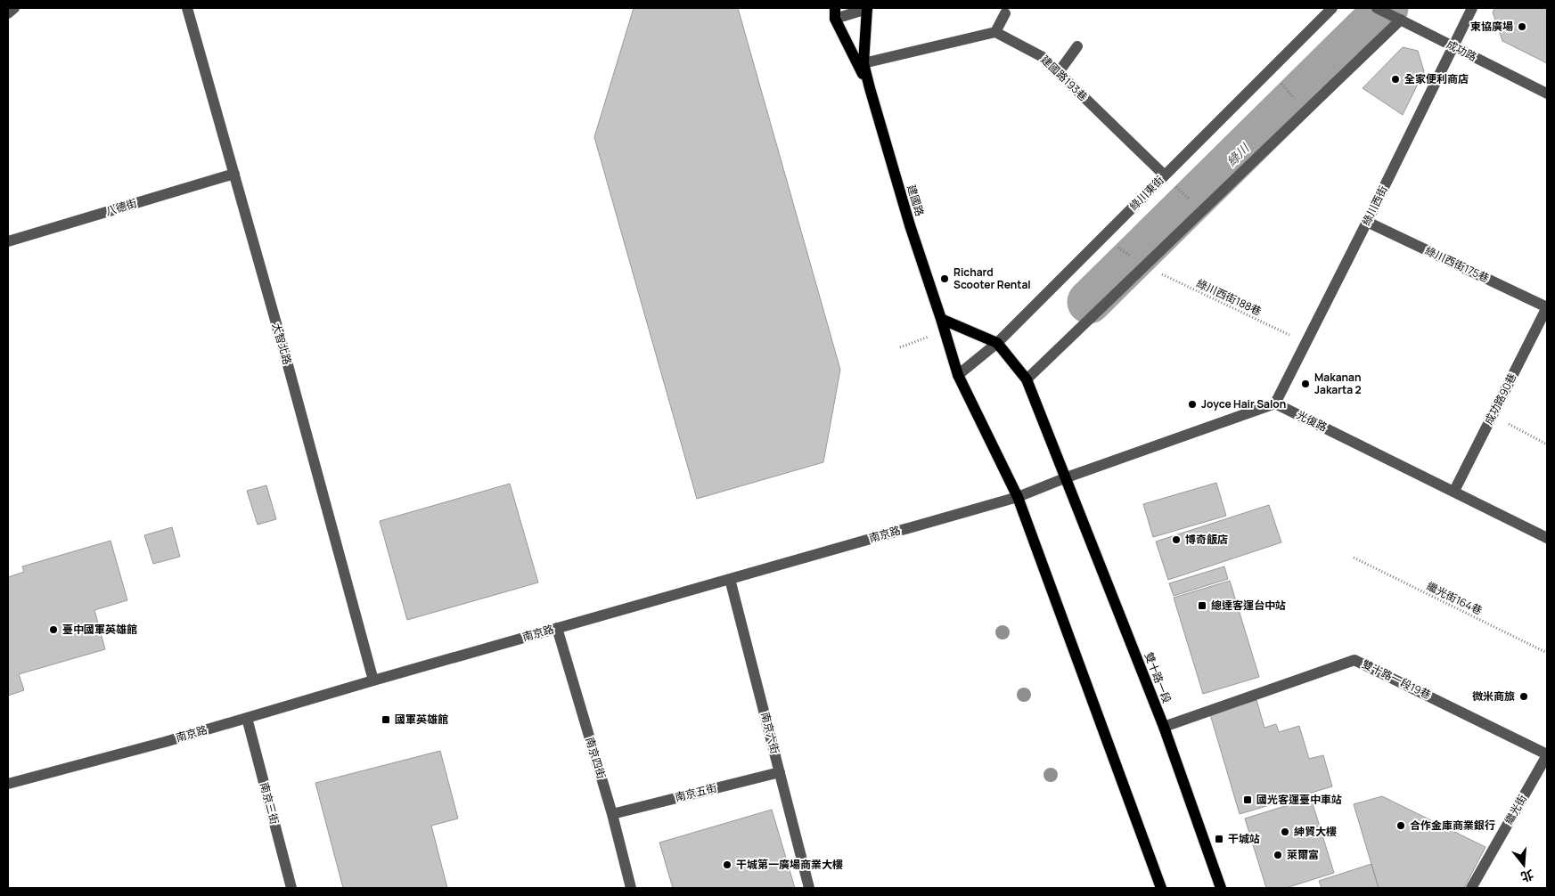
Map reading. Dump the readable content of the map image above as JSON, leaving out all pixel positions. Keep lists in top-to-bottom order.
{
  "streets": {
    "main road": ["建國路", "雙十路一段"],
    "street": [
      "成功路",
      "建國路193巷",
      "綠川東街",
      "綠川西街",
      "八德街",
      "綠川西街175巷",
      "大智北路",
      "成功路90巷",
      "光復路",
      "南京路",
      "雙十路一段19巷",
      "南京六街",
      "南京四街",
      "南京五街",
      "南京三街",
      "繼光街"
    ],
    "path": ["綠川西街188巷", "繼光街164巷"]
  },
  "crossings": [
    ["成功路", "綠川西街"],
    ["建國路193巷", "綠川東街"],
    ["綠川東街", "建國路"],
    ["綠川東街", "綠川西街188巷"],
    ["建國路", "南京路"],
    ["綠川西街", "綠川西街175巷"],
    ["綠川西街", "綠川西街188巷"],
    ["綠川西街", "光復路"],
    ["八德街", "大智北路"],
    ["綠川西街175巷", "成功路90巷"],
    ["大智北路", "南京路"],
    ["成功路90巷", "光復路"],
    ["南京路", "雙十路一段"],
    ["南京路", "南京六街"],
    ["南京路", "南京四街"],
    ["南京路", "南京三街"],
    ["雙十路一段", "雙十路一段19巷"],
    ["雙十路一段19巷", "繼光街"],
    ["南京六街", "南京五街"],
    ["南京四街", "南京五街"]
  ],
  "water": ["綠川"],
  "places": {
    "other": [
      "東協廣場",
      "全家便利商店",
      "Richard Scooter Rental",
      "Makanan Jakarta 2",
      "Joyce Hair Salon",
      "博奇飯店",
      "臺中國軍英雄館",
      "微米商旅",
      "合作金庫商業銀行",
      "紳貿大樓",
      "萊爾富",
      "干城第一廣場商業大樓"
    ],
    "transit": [
      "總達客運台中站",
      "國軍英雄館",
      "國光客運臺中車站",
      "干城站"
    ]
  },
  "north": "bottom"
}
